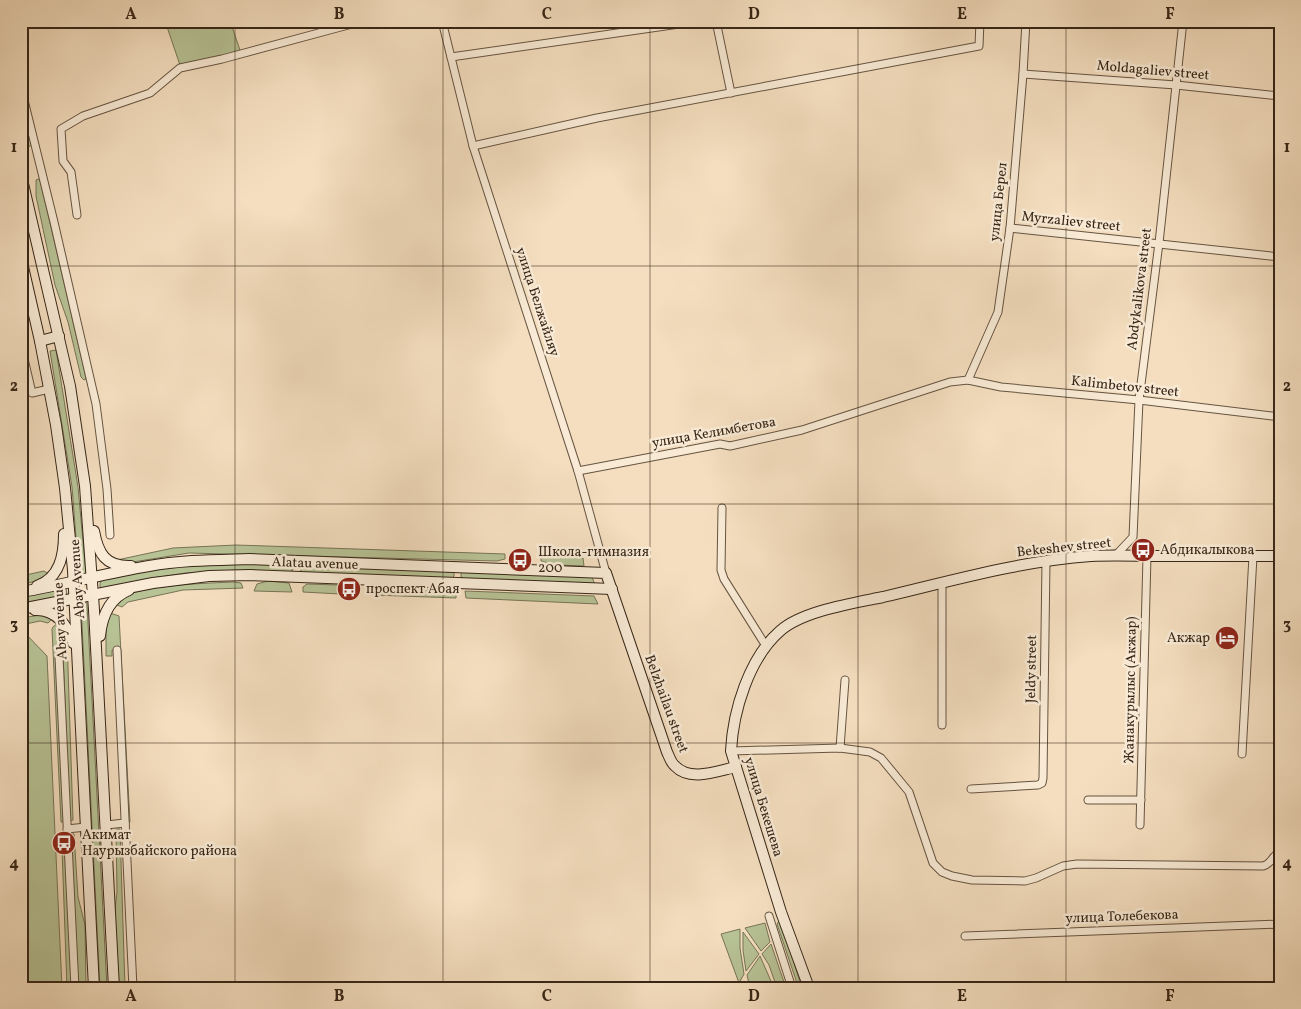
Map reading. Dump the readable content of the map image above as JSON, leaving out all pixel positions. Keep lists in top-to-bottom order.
{
  "streets": {
    "main road": [
      "улица Белжайляу",
      "Bekeshev street",
      "Alatau avenue",
      "Abay Avenue",
      "Abay avenue",
      "Belzhailau street",
      "улица Бекешева"
    ],
    "street": [
      "Moldagaliev street",
      "улица Берел",
      "Myrzaliev street",
      "Abdykalikova street",
      "Kalimbetov street",
      "улица Келимбетова",
      "Jeldy street",
      "Жанакурылыс (Акжар)",
      "улица Толебекова"
    ]
  },
  "crossings": [
    ["Moldagaliev street", "улица Берел"],
    ["Moldagaliev street", "Abdykalikova street"],
    ["улица Берел", "Myrzaliev street"],
    ["улица Берел", "Kalimbetov street"],
    ["улица Берел", "улица Келимбетова"],
    ["Myrzaliev street", "Abdykalikova street"],
    ["Abdykalikova street", "Kalimbetov street"],
    ["Abdykalikova street", "Bekeshev street"],
    ["улица Белжайляу", "улица Келимбетова"],
    ["улица Белжайляу", "Alatau avenue"],
    ["улица Белжайляу", "Belzhailau street"],
    ["Kalimbetov street", "улица Келимбетова"],
    ["Bekeshev street", "Jeldy street"],
    ["Bekeshev street", "Жанакурылыс (Акжар)"],
    ["Bekeshev street", "улица Бекешева"],
    ["Alatau avenue", "Abay Avenue"],
    ["Alatau avenue", "Abay avenue"],
    ["Alatau avenue", "Belzhailau street"],
    ["Belzhailau street", "улица Бекешева"]
  ],
  "places": {
    "bus stop": [
      "Абдикалыкова",
      "Школа-гимназия 200",
      "проспект Абая",
      "Акимат Наурызбайского района"
    ],
    "hotel": ["Акжар"]
  },
  "grid": {
    "columns": [
      "A",
      "B",
      "C",
      "D",
      "E",
      "F"
    ],
    "rows": [
      "1",
      "2",
      "3",
      "4"
    ]
  }
}
